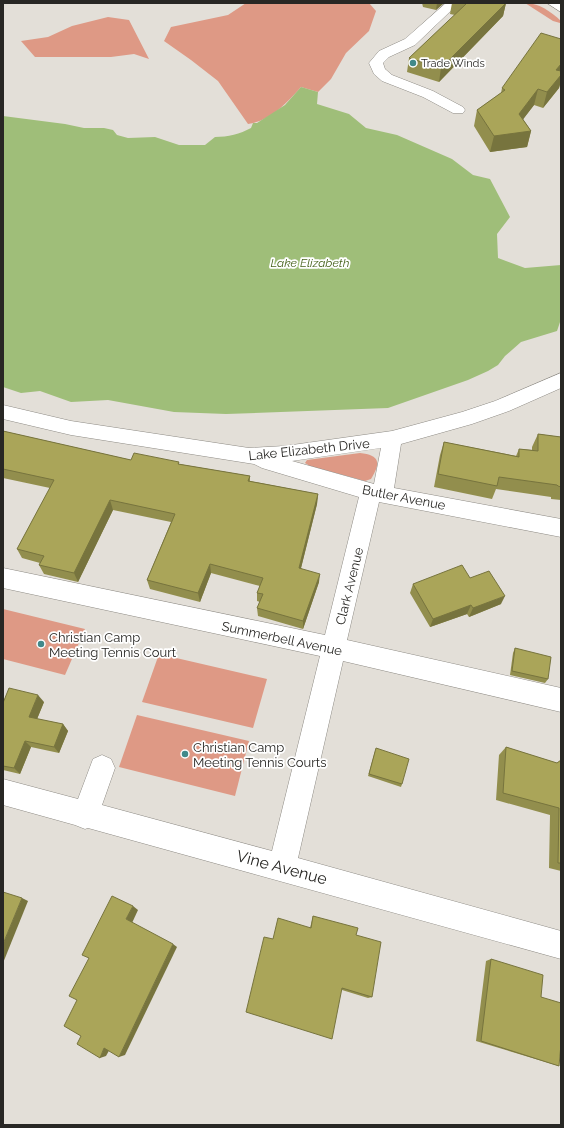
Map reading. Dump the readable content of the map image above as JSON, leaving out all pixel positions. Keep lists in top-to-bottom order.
{
  "streets": {
    "street": [
      "Lake Elizabeth Drive",
      "Butler Avenue",
      "Clark Avenue",
      "Summerbell Avenue",
      "Vine Avenue"
    ]
  },
  "crossings": [
    ["Lake Elizabeth Drive", "Butler Avenue"],
    ["Lake Elizabeth Drive", "Clark Avenue"],
    ["Butler Avenue", "Clark Avenue"],
    ["Clark Avenue", "Summerbell Avenue"],
    ["Clark Avenue", "Vine Avenue"]
  ],
  "water": ["Lake Elizabeth"],
  "places": ["Trade Winds", "Christian Camp Meeting Tennis Court", "Christian Camp Meeting Tennis Courts"]
}
